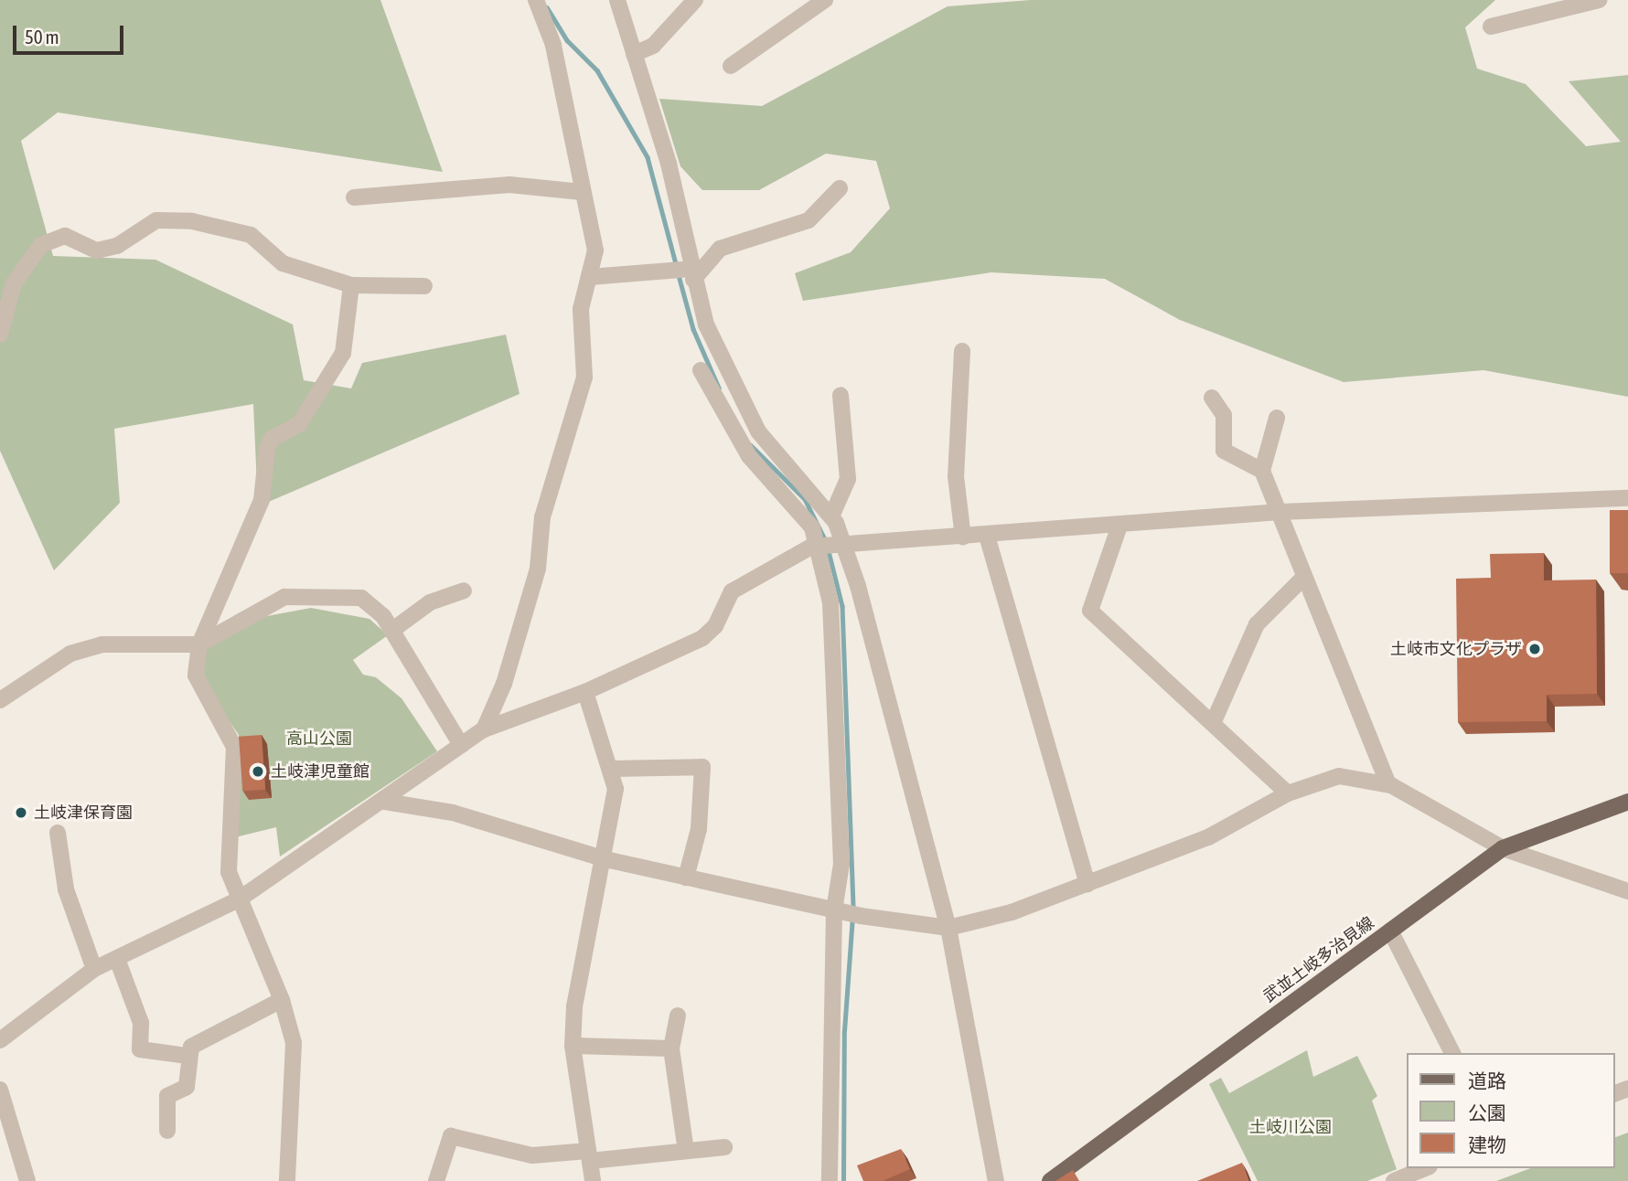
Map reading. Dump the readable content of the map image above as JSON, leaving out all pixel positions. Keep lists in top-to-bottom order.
{
  "streets": {
    "main road": ["武並土岐多治見線"]
  },
  "parks": ["高山公園", "土岐川公園"],
  "places": ["土岐市文化プラザ", "土岐津児童館", "土岐津保育園"],
  "legend": ["道路", "公園", "建物"],
  "scale_bar": "50 m"
}
